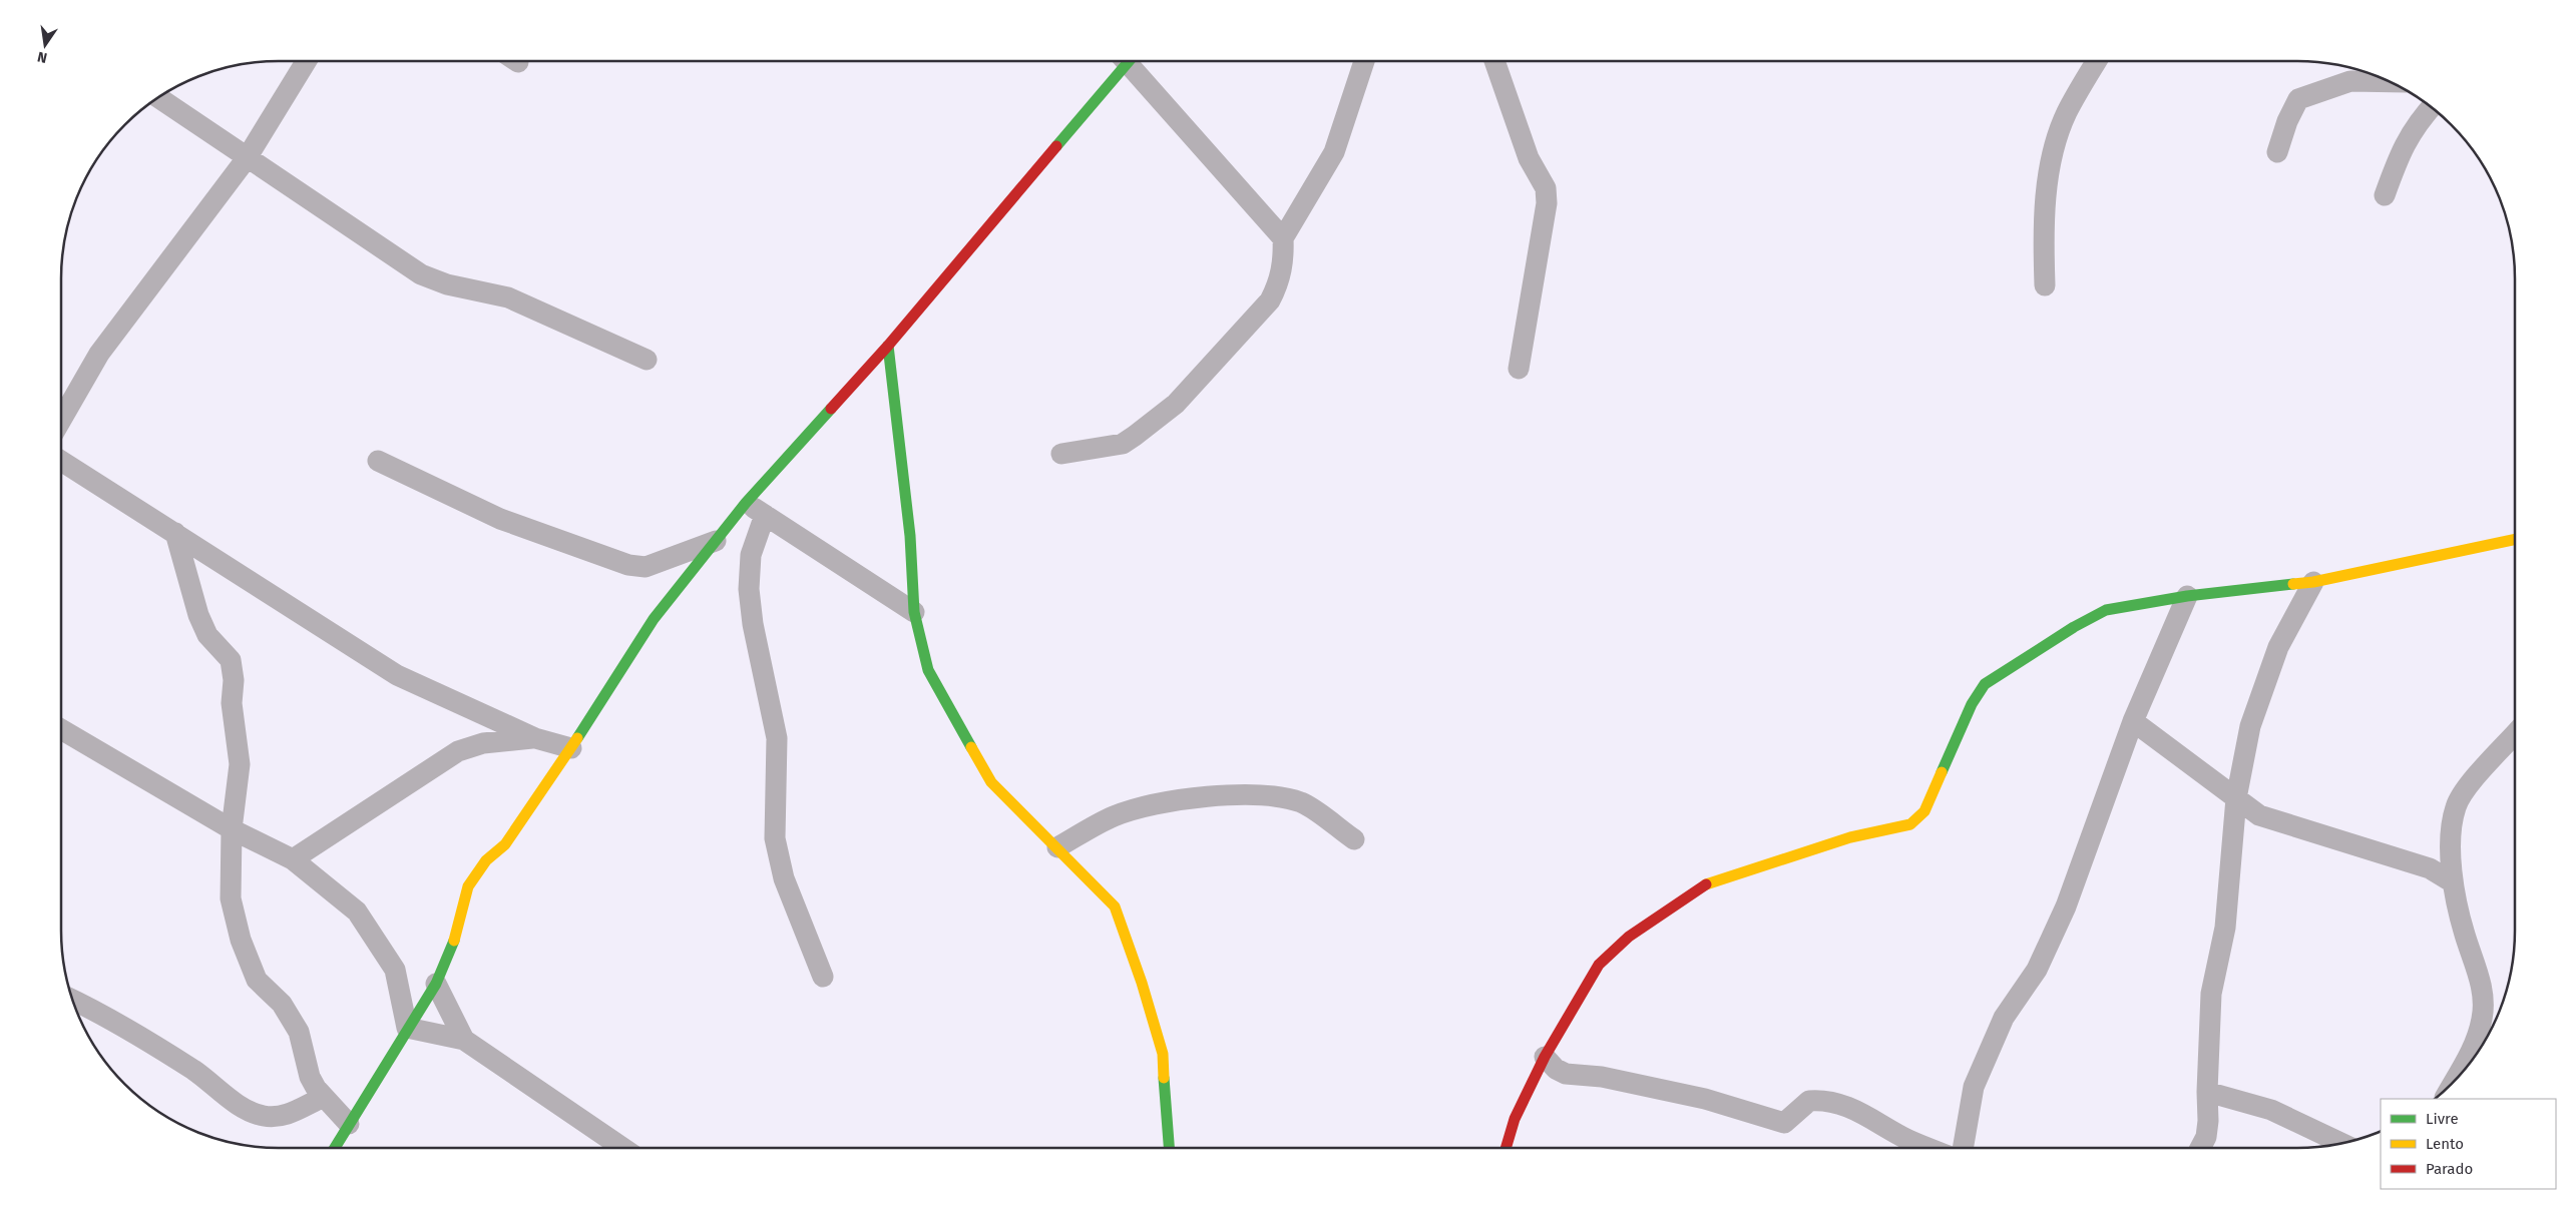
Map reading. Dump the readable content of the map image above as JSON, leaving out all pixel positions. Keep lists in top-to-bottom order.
{
  "legend": ["Livre", "Lento", "Parado"],
  "north": "bottom"
}
